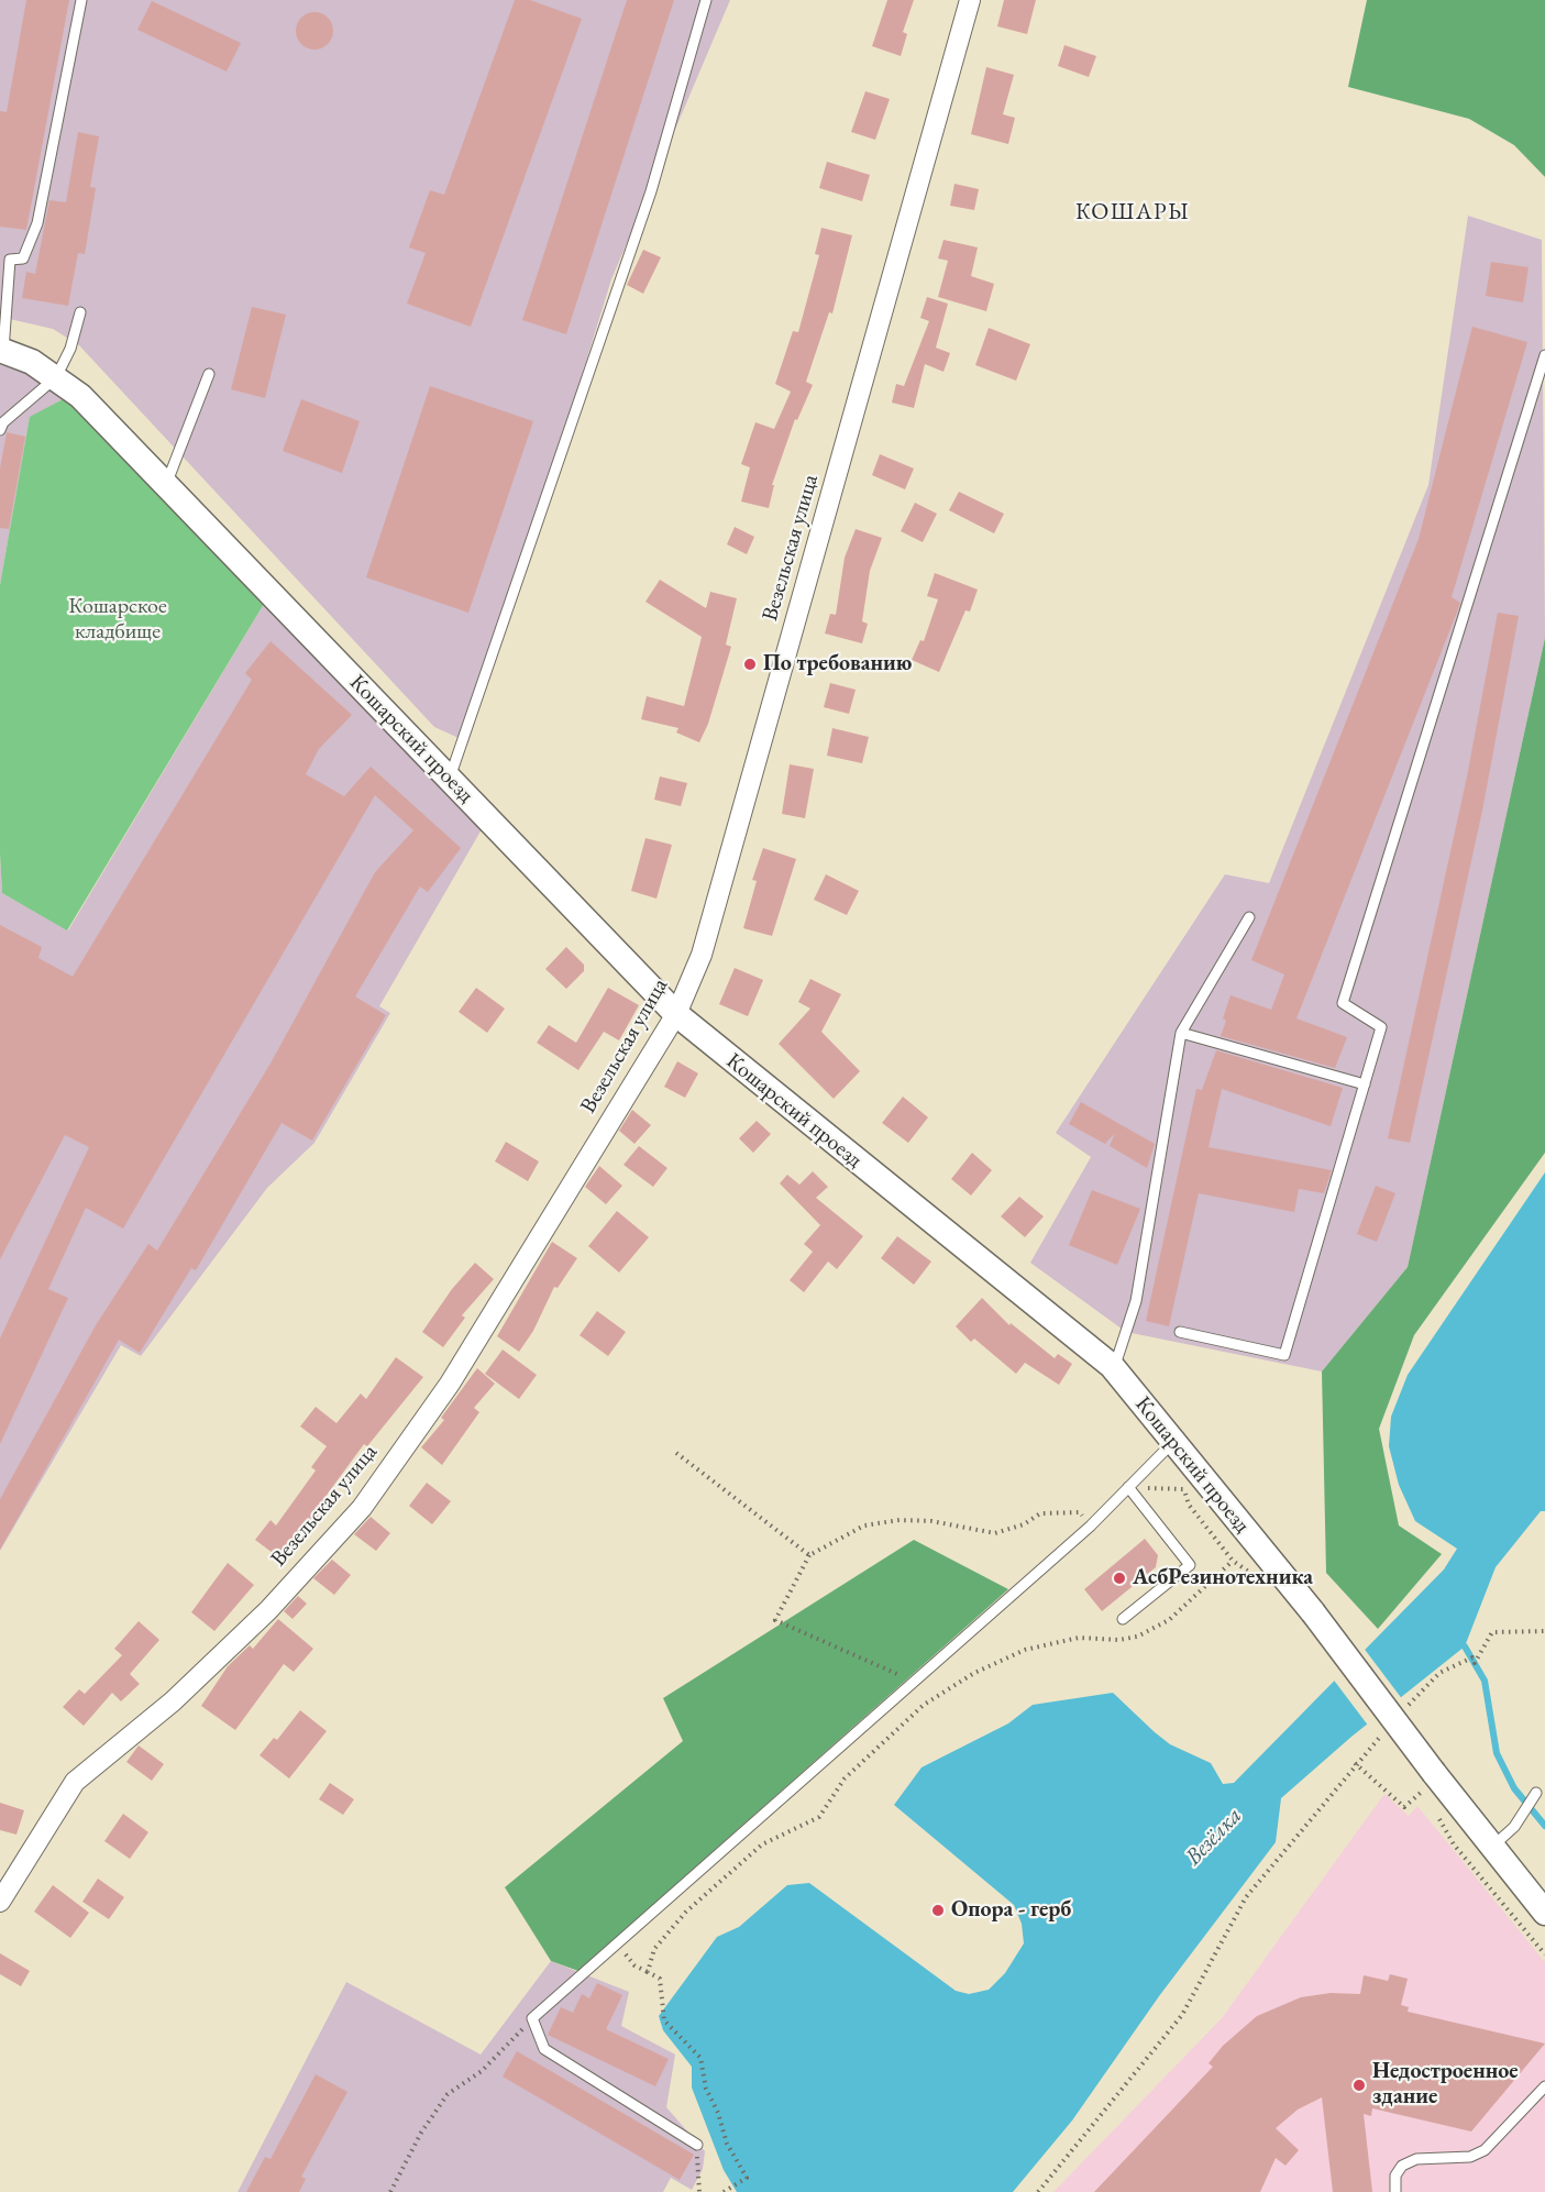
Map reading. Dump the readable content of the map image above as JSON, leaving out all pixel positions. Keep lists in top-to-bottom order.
{
  "streets": {
    "street": ["Везельская улица", "Кошарский проезд"]
  },
  "crossings": [
    ["Везельская улица", "Кошарский проезд"]
  ],
  "districts": ["КОШАРЫ"],
  "water": ["Везёлка"],
  "parks": ["Кошарское кладбище"],
  "places": [
    "По требованию",
    "АсбРезинотехника",
    "Опора - герб",
    "Недостроенное здание"
  ]
}
